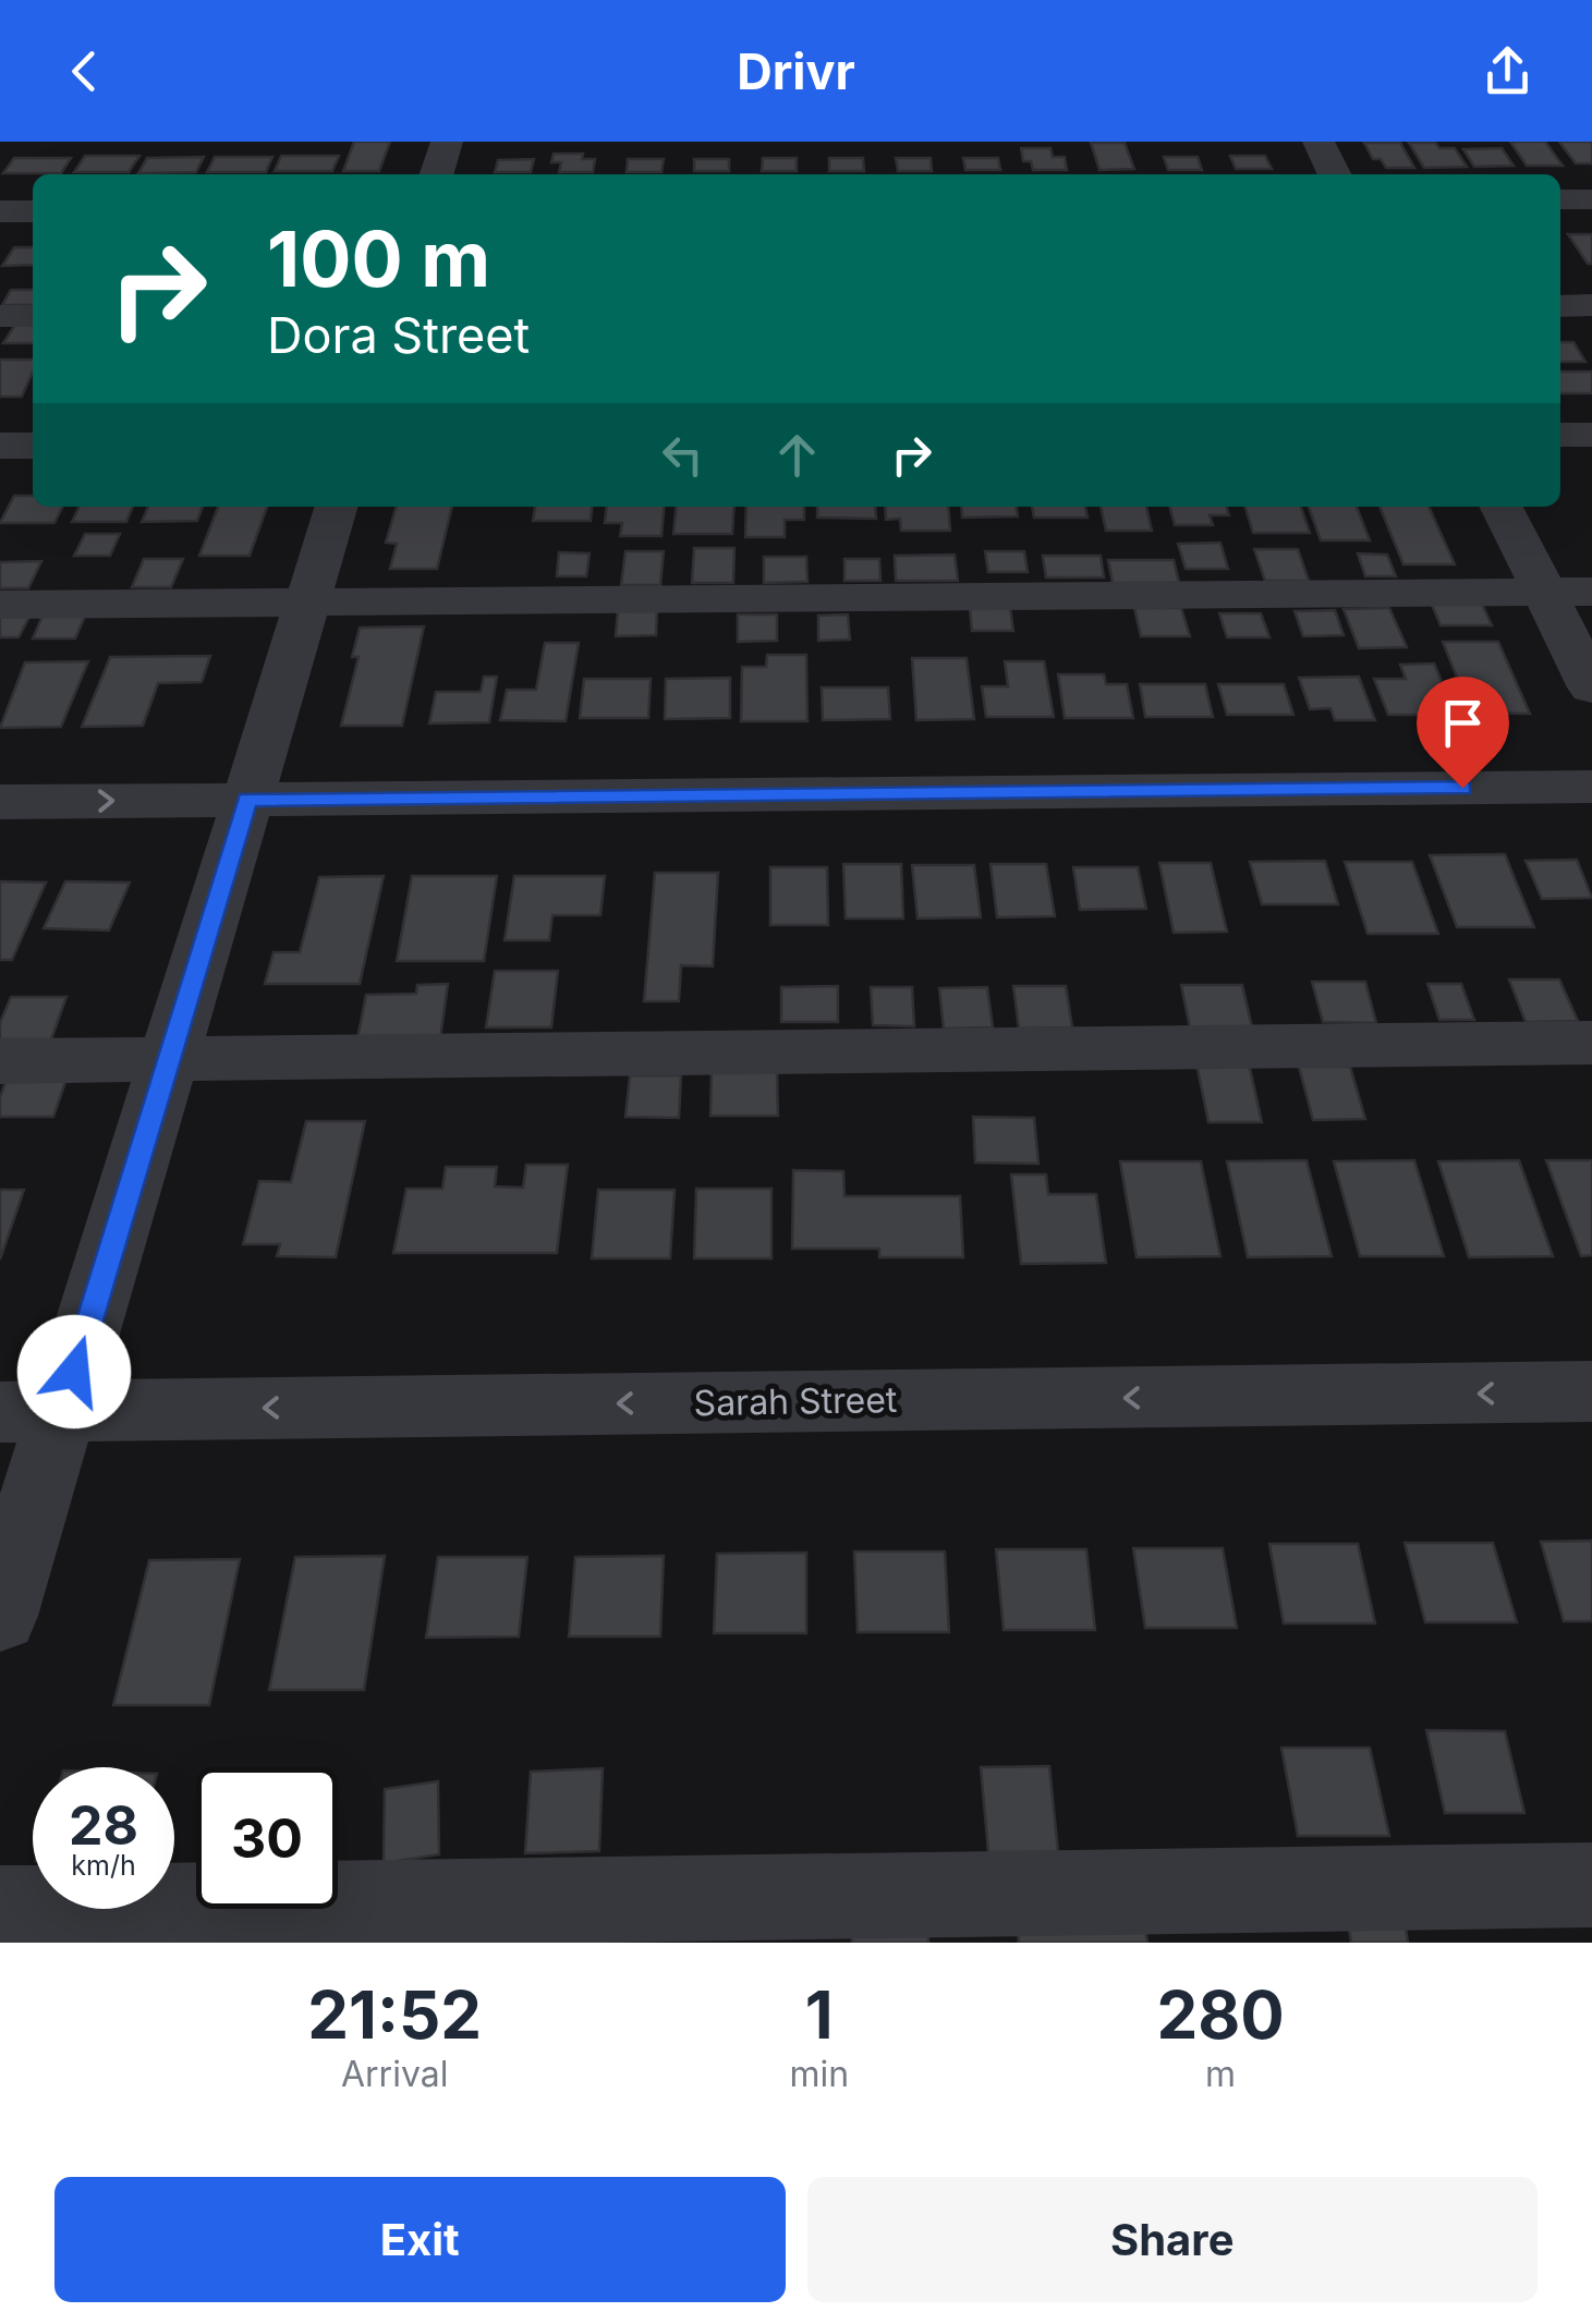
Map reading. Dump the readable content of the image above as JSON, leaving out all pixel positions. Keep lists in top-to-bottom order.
{
  "streets": {
    "street": ["Sarah Street"]
  },
  "page": {
    "header": "Drivr",
    "turn": ["100 m", "Dora Street"],
    "speed": "28 km/h",
    "limit": "30",
    "eta": [
      "21:52",
      "Arrival",
      "1",
      "min",
      "280",
      "m"
    ],
    "buttons": ["Exit", "Share"]
  }
}
